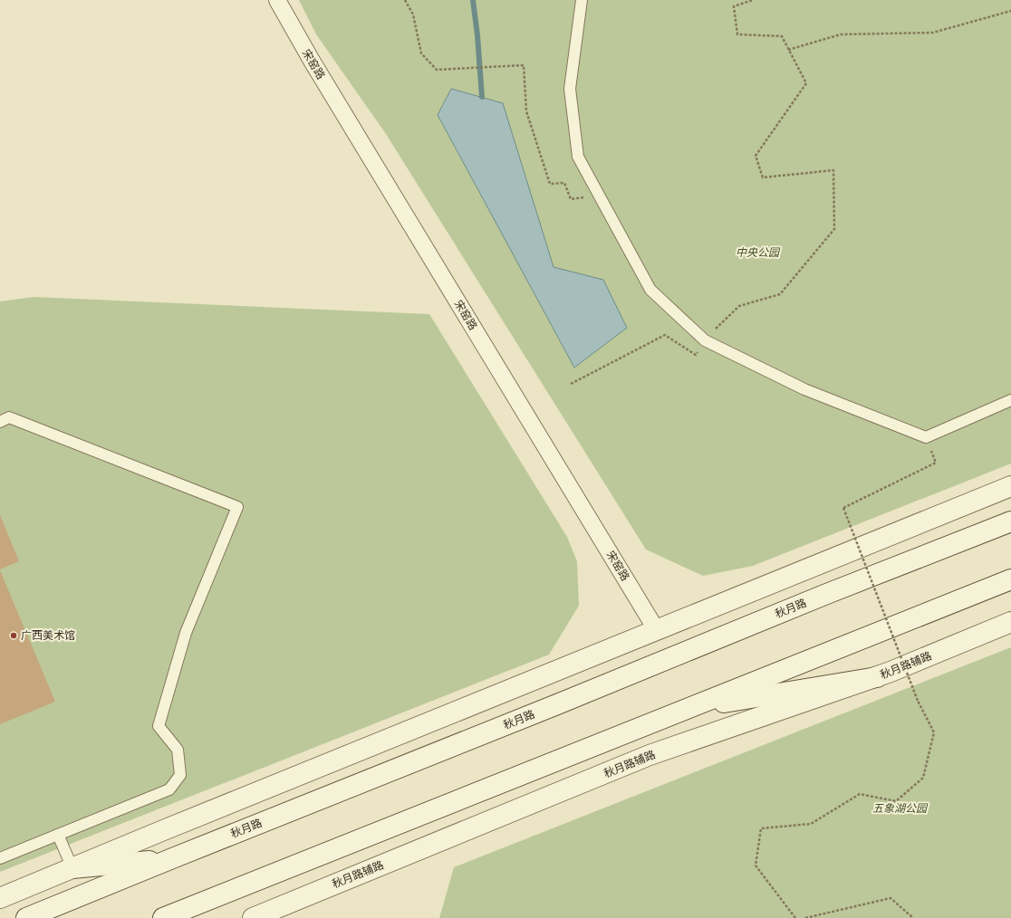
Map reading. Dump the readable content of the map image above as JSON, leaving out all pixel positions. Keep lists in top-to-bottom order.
{
  "streets": {
    "main road": ["秋月路", "秋月路辅路"],
    "street": ["宋窑路"]
  },
  "parks": ["中央公园", "五象湖公园"],
  "places": ["广西美术馆"]
}
